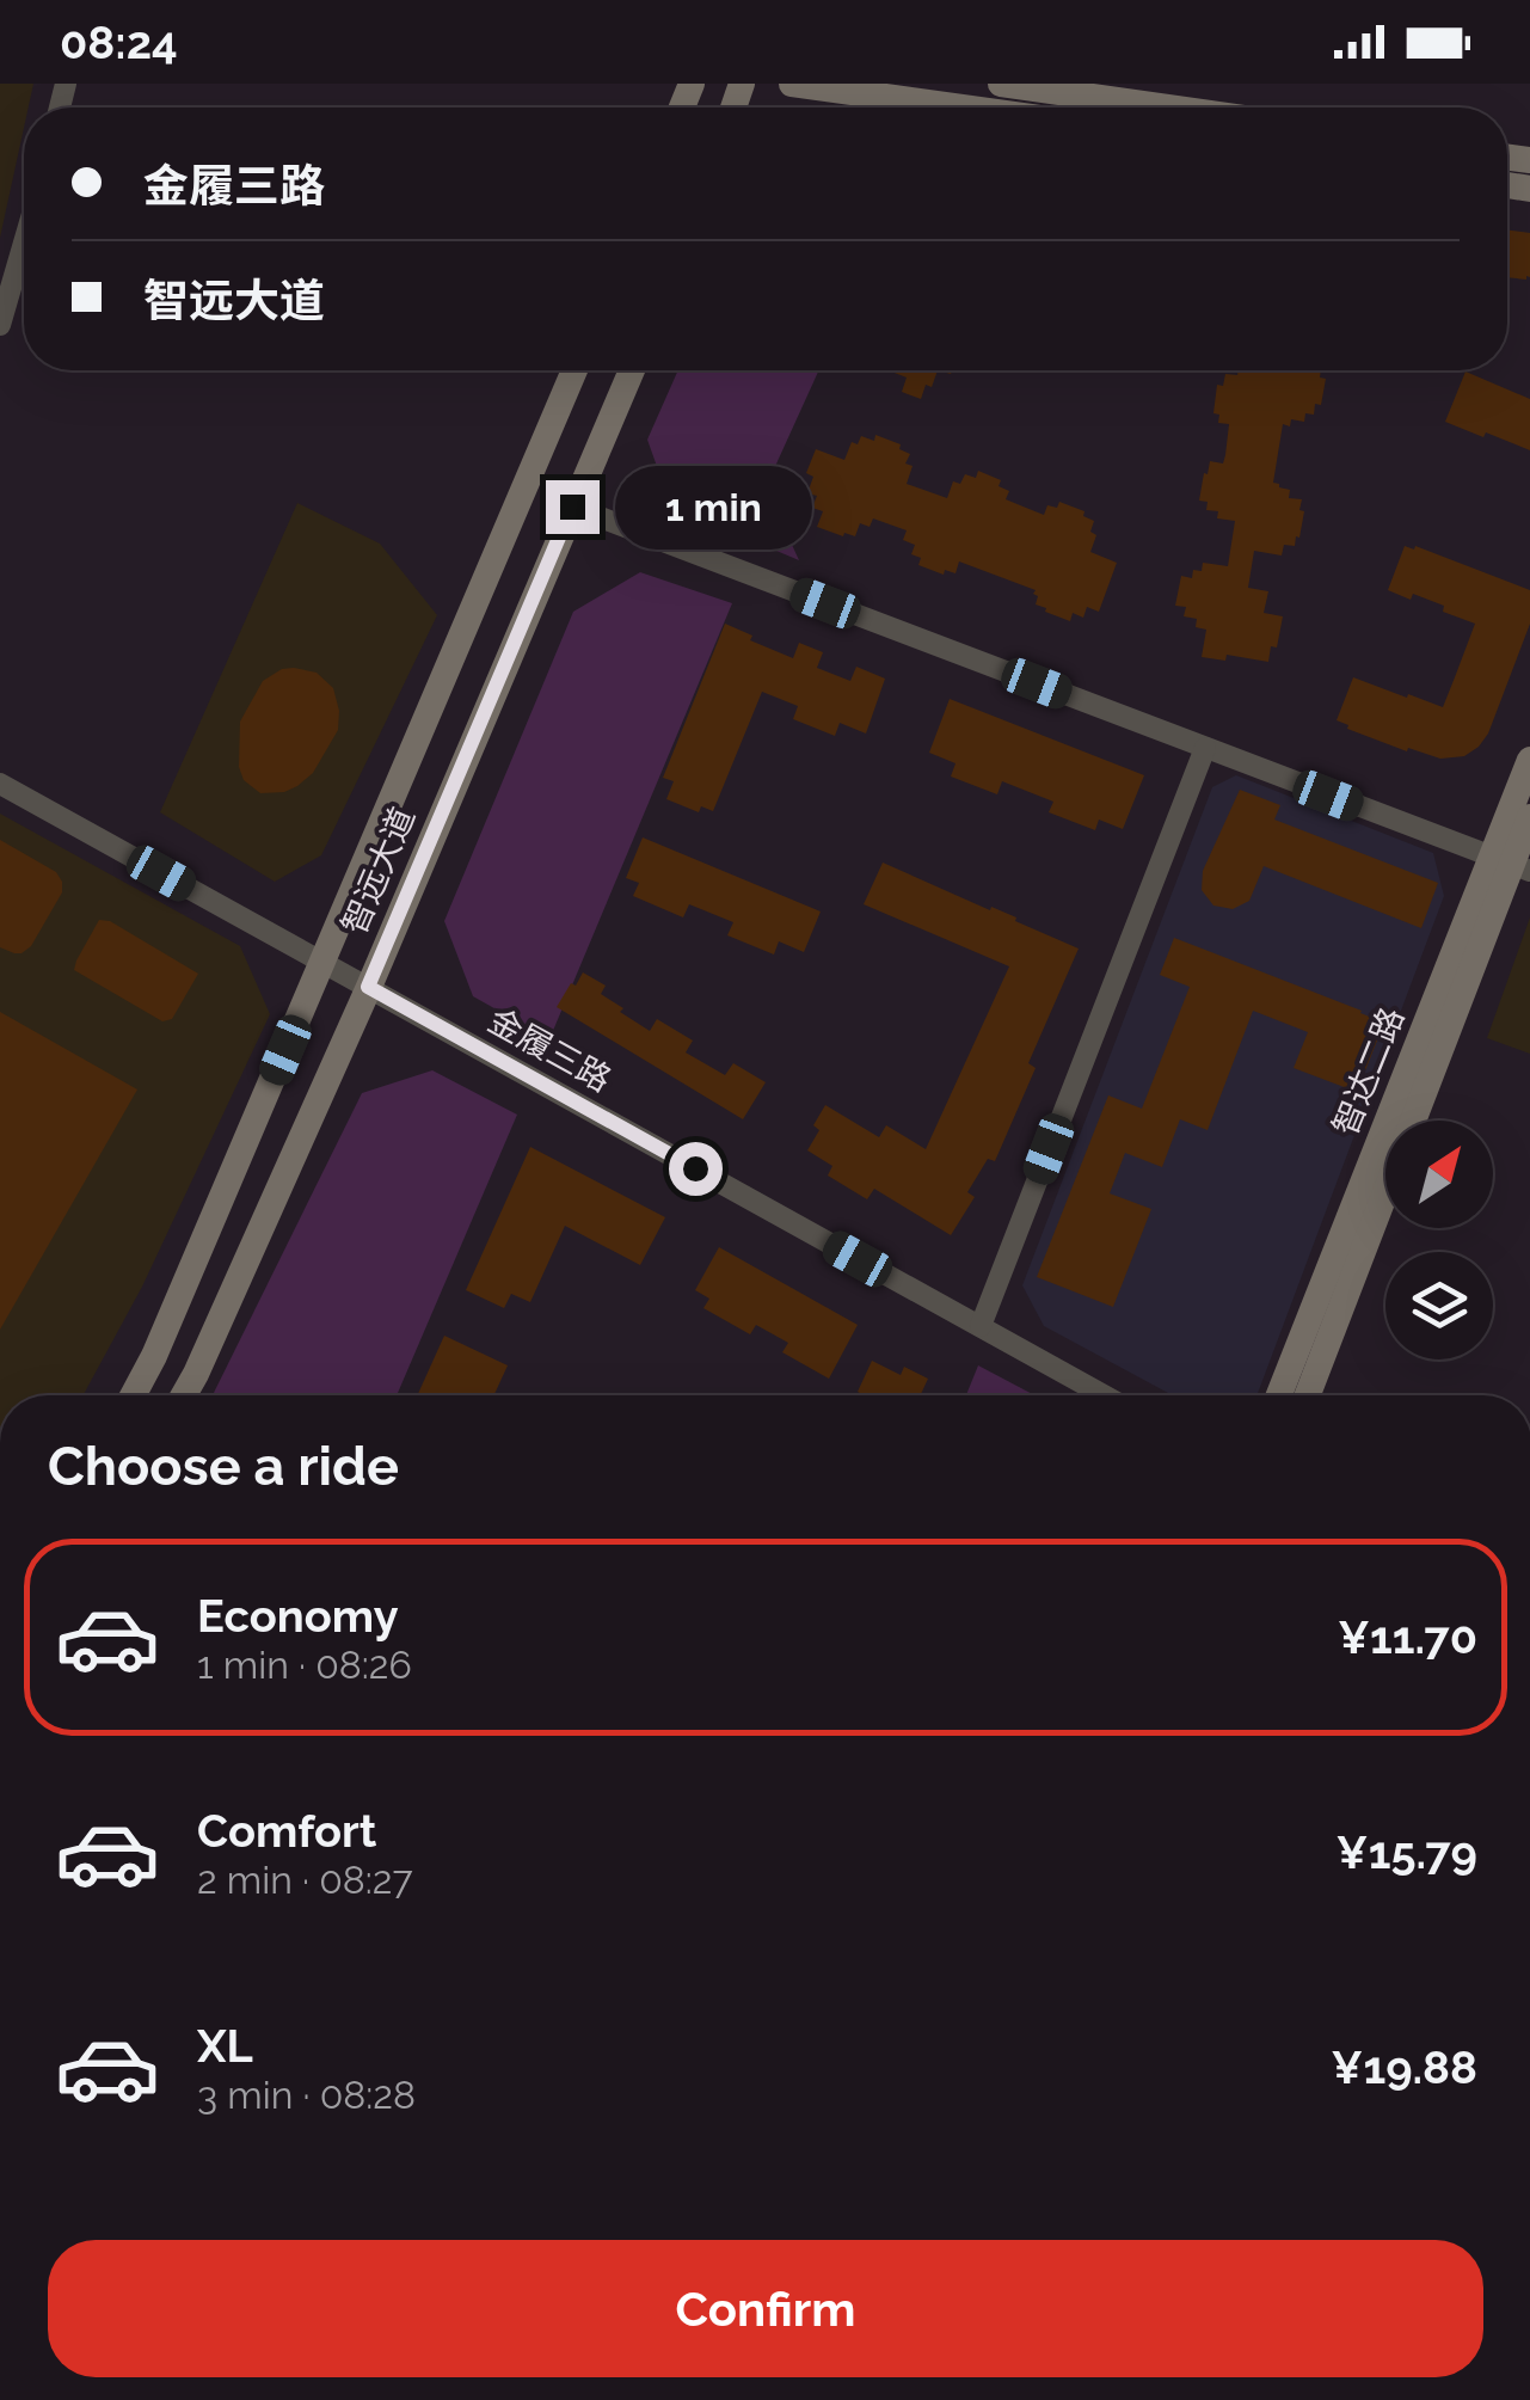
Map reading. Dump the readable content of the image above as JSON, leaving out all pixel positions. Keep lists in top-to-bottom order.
{
  "streets": {
    "main road": ["智远大道", "智达二路"],
    "street": ["金履三路"]
  },
  "crossings": [
    ["智远大道", "金履三路"]
  ],
  "north": "top right",
  "page": {
    "status": "08:24",
    "banner": ["金履三路", "智远大道"],
    "bubble": "1 min",
    "heading": "Choose a ride",
    "list": [
      {
        "name": "Economy",
        "note": "1 min · 08:26",
        "value": "¥11.70"
      },
      {
        "name": "Comfort",
        "note": "2 min · 08:27",
        "value": "¥15.79"
      },
      {
        "name": "XL",
        "note": "3 min · 08:28",
        "value": "¥19.88"
      }
    ],
    "buttons": "Confirm"
  }
}
